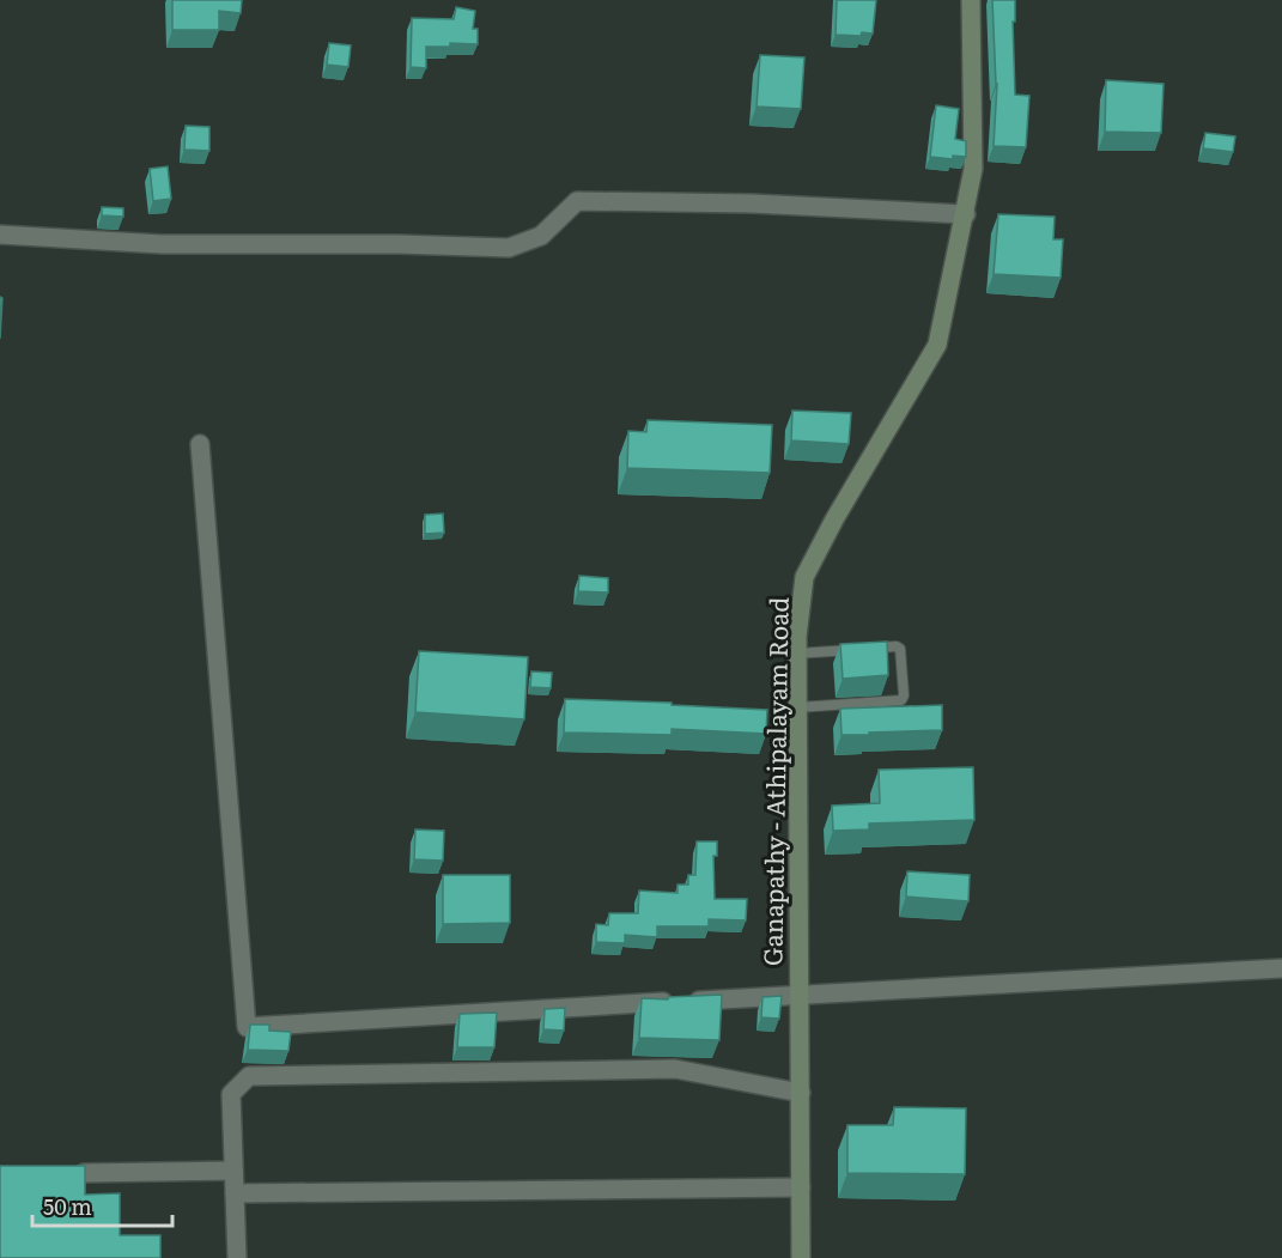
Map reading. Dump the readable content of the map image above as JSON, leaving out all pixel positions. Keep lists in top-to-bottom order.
{
  "streets": {
    "main road": ["Ganapathy - Athipalayam Road"]
  },
  "scale_bar": "50 m"
}
